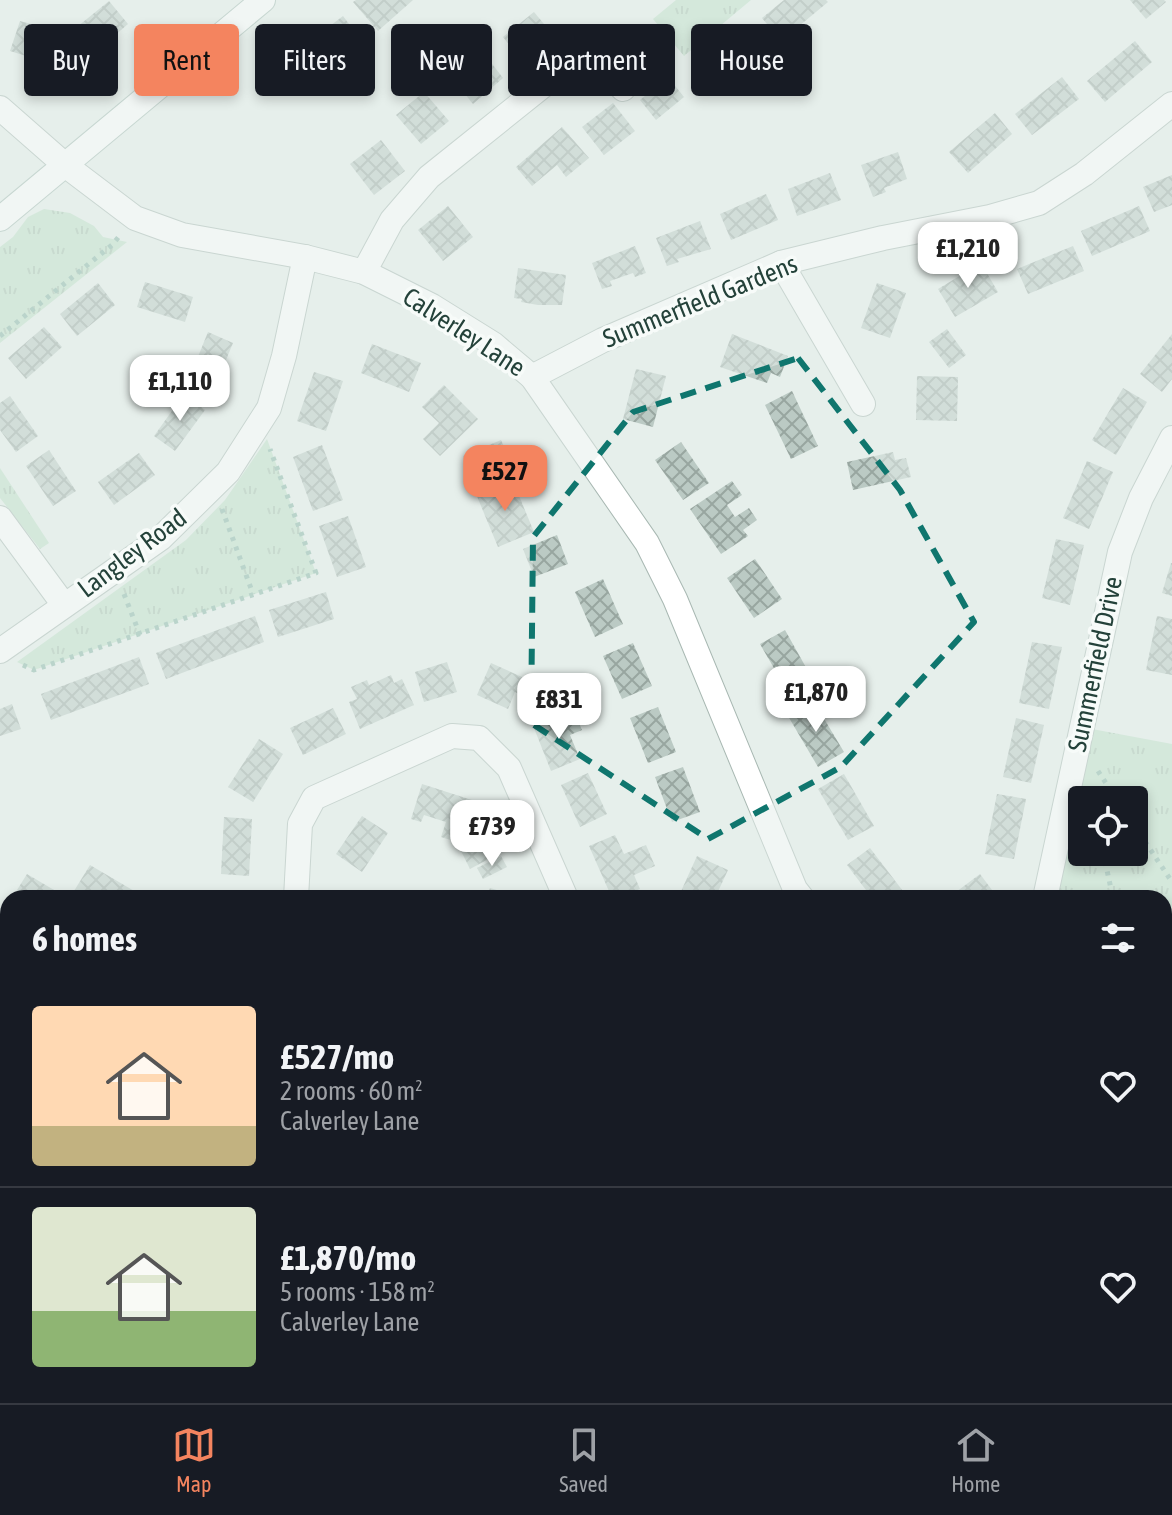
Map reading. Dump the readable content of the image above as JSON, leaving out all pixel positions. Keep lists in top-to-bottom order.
{
  "streets": {
    "street": [
      "Summerfield Gardens",
      "Calverley Lane",
      "Langley Road",
      "Summerfield Drive"
    ]
  },
  "crossings": [
    ["Summerfield Gardens", "Calverley Lane"],
    ["Calverley Lane", "Langley Road"]
  ],
  "page": {
    "chip": [
      "Buy",
      "Rent",
      "Filters",
      "New",
      "Apartment",
      "House"
    ],
    "price": [
      "£1,210",
      "£1,110",
      "£527",
      "£1,870",
      "£831",
      "£739"
    ],
    "heading": "6 homes",
    "list": [
      {
        "name": "£527/mo",
        "note": "2 rooms · 60 m² · Calverley Lane"
      },
      {
        "name": "£1,870/mo",
        "note": "5 rooms · 158 m² · Calverley Lane"
      }
    ],
    "tabs": ["Map", "Saved", "Home"]
  }
}
